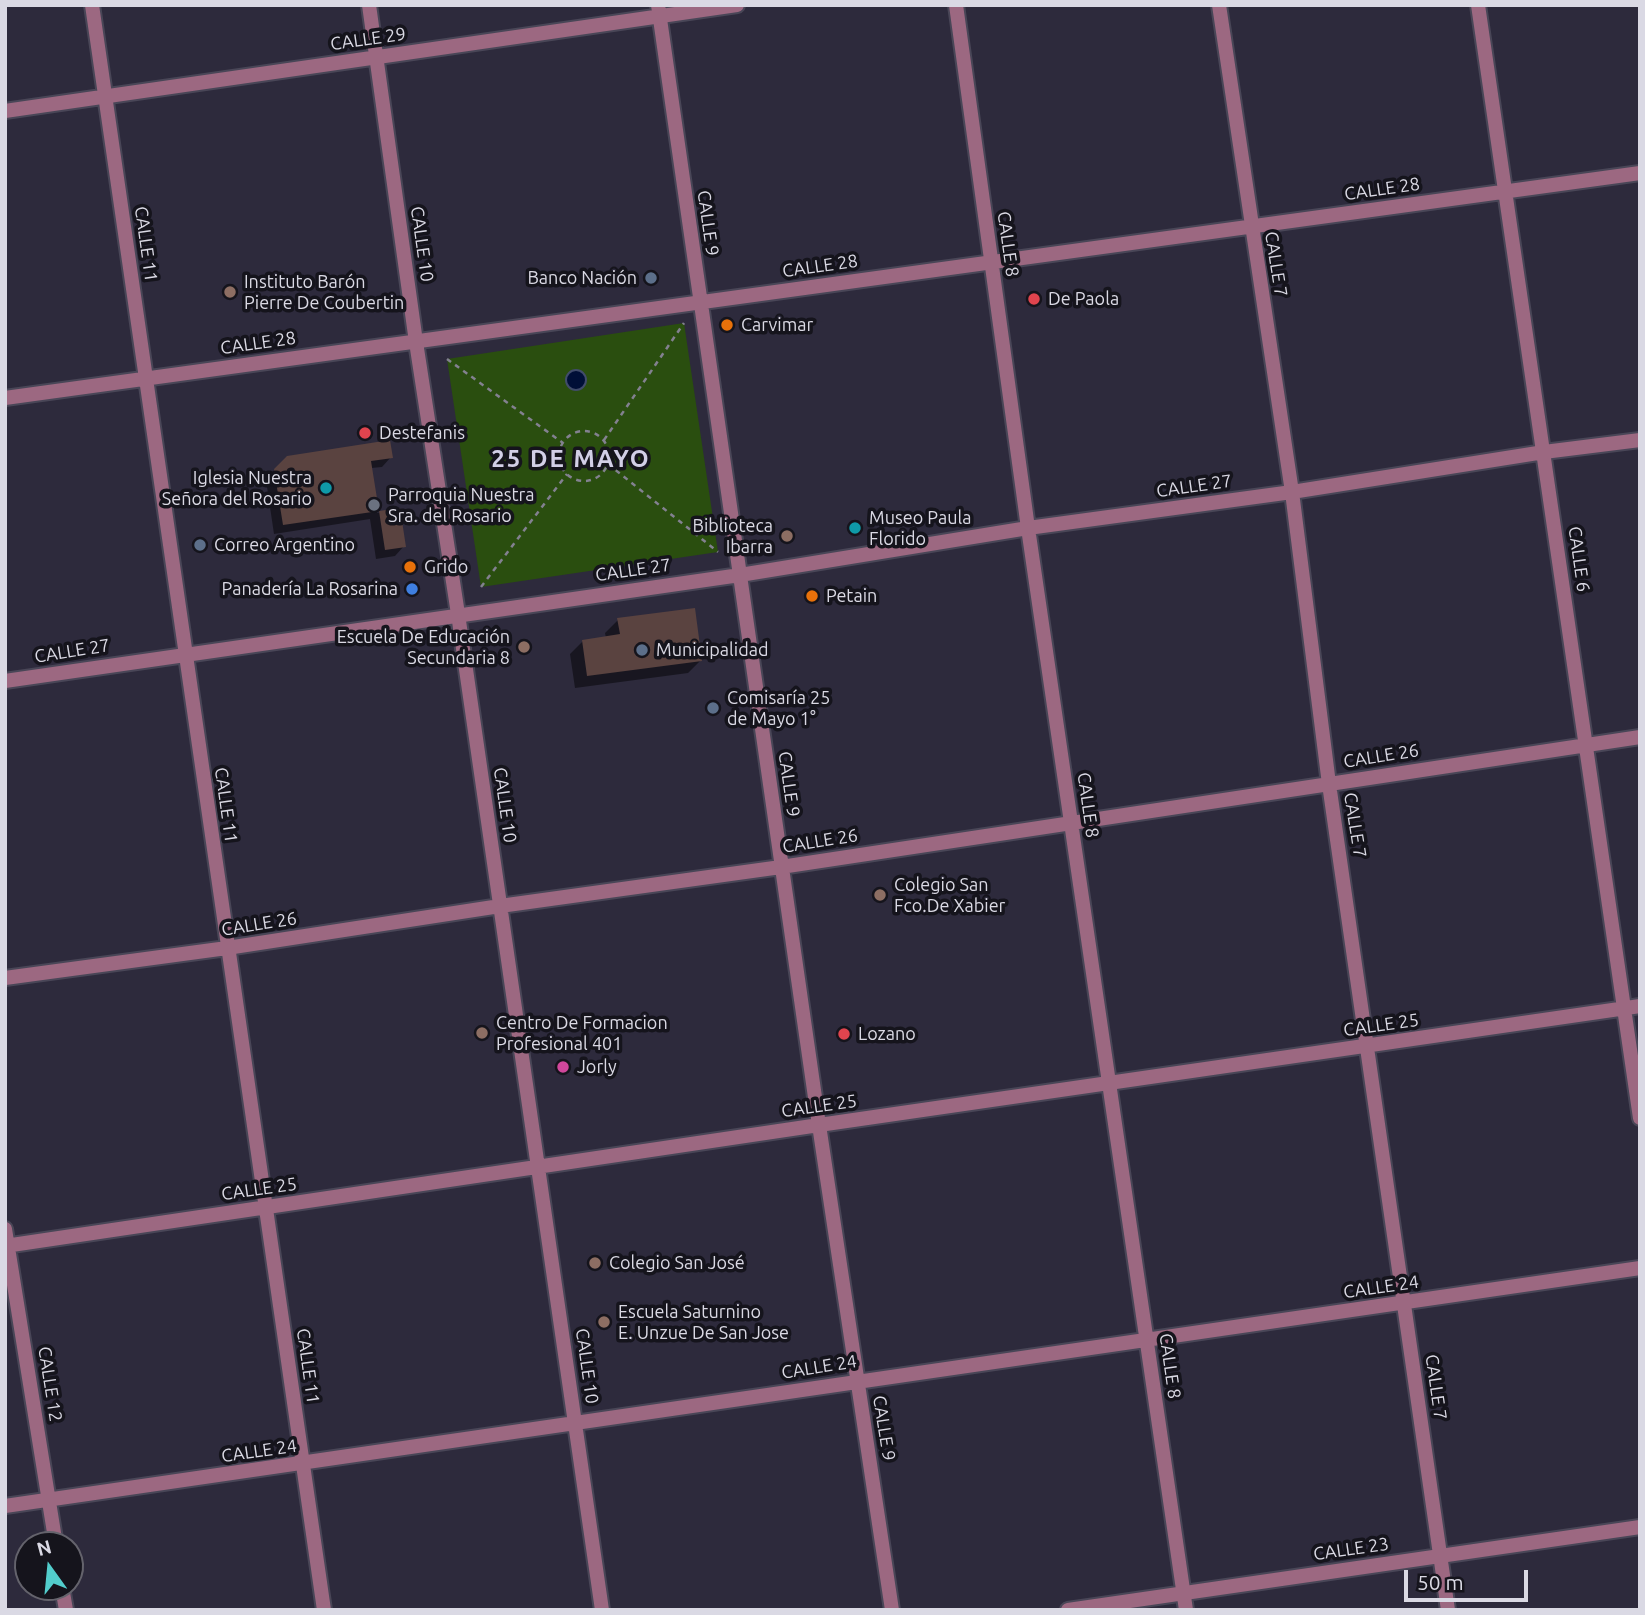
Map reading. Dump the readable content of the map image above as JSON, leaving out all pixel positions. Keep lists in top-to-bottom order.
{
  "streets": {
    "street": [
      "CALLE 29",
      "CALLE 28",
      "CALLE 9",
      "CALLE 11",
      "CALLE 10",
      "CALLE 8",
      "CALLE 7",
      "CALLE 27",
      "CALLE 6",
      "CALLE 26",
      "CALLE 25",
      "CALLE 24",
      "CALLE 12",
      "CALLE 23"
    ]
  },
  "crossings": [
    ["CALLE 29", "CALLE 9"],
    ["CALLE 29", "CALLE 11"],
    ["CALLE 29", "CALLE 10"],
    ["CALLE 28", "CALLE 9"],
    ["CALLE 28", "CALLE 11"],
    ["CALLE 28", "CALLE 10"],
    ["CALLE 28", "CALLE 8"],
    ["CALLE 28", "CALLE 7"],
    ["CALLE 28", "CALLE 6"],
    ["CALLE 9", "CALLE 27"],
    ["CALLE 9", "CALLE 26"],
    ["CALLE 9", "CALLE 25"],
    ["CALLE 9", "CALLE 24"],
    ["CALLE 11", "CALLE 27"],
    ["CALLE 11", "CALLE 26"],
    ["CALLE 11", "CALLE 25"],
    ["CALLE 11", "CALLE 24"],
    ["CALLE 10", "CALLE 27"],
    ["CALLE 10", "CALLE 26"],
    ["CALLE 10", "CALLE 25"],
    ["CALLE 10", "CALLE 24"],
    ["CALLE 8", "CALLE 27"],
    ["CALLE 8", "CALLE 26"],
    ["CALLE 8", "CALLE 25"],
    ["CALLE 8", "CALLE 24"],
    ["CALLE 8", "CALLE 23"],
    ["CALLE 7", "CALLE 27"],
    ["CALLE 7", "CALLE 26"],
    ["CALLE 7", "CALLE 25"],
    ["CALLE 7", "CALLE 24"],
    ["CALLE 7", "CALLE 23"],
    ["CALLE 27", "CALLE 6"],
    ["CALLE 6", "CALLE 26"],
    ["CALLE 6", "CALLE 25"],
    ["CALLE 25", "CALLE 12"],
    ["CALLE 24", "CALLE 12"]
  ],
  "districts": ["25 DE MAYO"],
  "places": [
    "Banco Nación",
    "Instituto Barón Pierre De Coubertin",
    "De Paola",
    "Carvimar",
    "Destefanis",
    "Iglesia Nuestra Señora del Rosario",
    "Parroquia Nuestra Sra. del Rosario",
    "Museo Paula Florido",
    "Biblioteca Ibarra",
    "Correo Argentino",
    "Grido",
    "Panadería La Rosarina",
    "Petain",
    "Escuela De Educación Secundaria 8",
    "Municipalidad",
    "Comisaría 25 de Mayo 1°",
    "Colegio San Fco.De Xabier",
    "Centro De Formacion Profesional 401",
    "Lozano",
    "Jorly",
    "Colegio San José",
    "Escuela Saturnino E. Unzue De San Jose"
  ],
  "scale_bar": "50 m",
  "north": "top"
}
